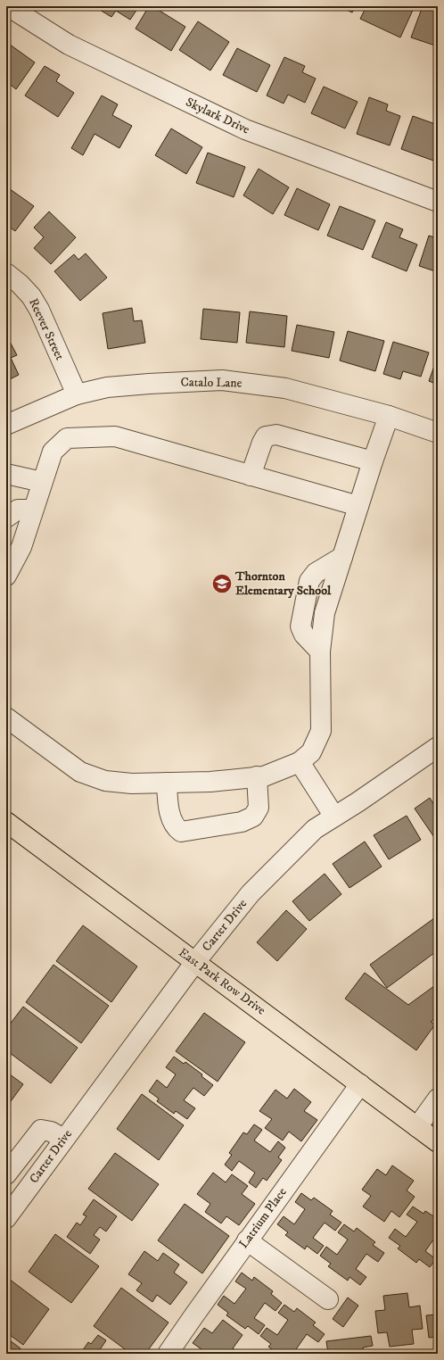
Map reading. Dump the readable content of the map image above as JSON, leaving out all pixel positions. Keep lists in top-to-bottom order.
{
  "streets": {
    "main road": ["East Park Row Drive"],
    "street": [
      "Skylark Drive",
      "Reever Street",
      "Catalo Lane",
      "Carter Drive",
      "Latrium Place"
    ]
  },
  "crossings": [
    ["Reever Street", "Catalo Lane"],
    ["Carter Drive", "East Park Row Drive"],
    ["East Park Row Drive", "Latrium Place"]
  ],
  "places": {
    "school or university": ["Thornton Elementary School"]
  }
}
